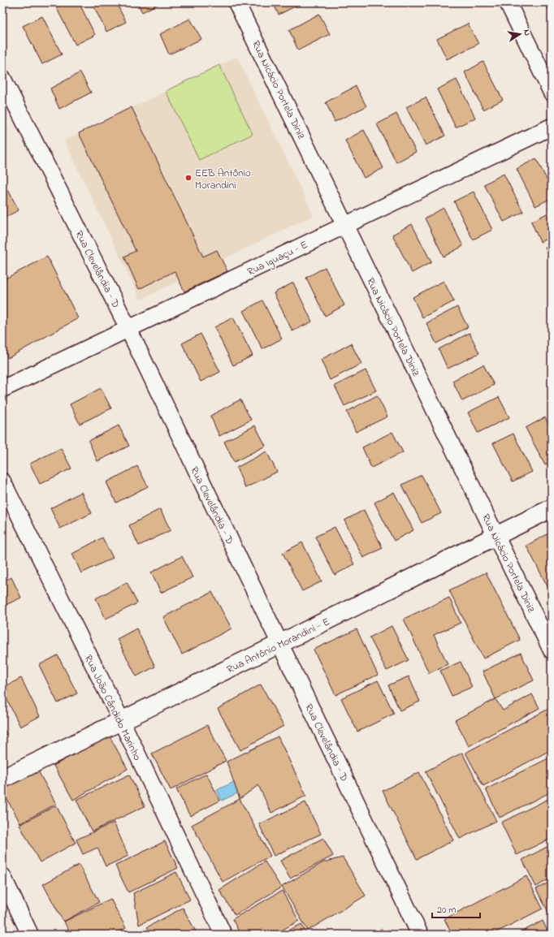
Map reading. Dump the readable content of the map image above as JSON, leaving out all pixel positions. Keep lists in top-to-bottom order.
{
  "streets": {
    "street": [
      "Rua Nicácio Portela Diniz",
      "Rua Iguaçu - E",
      "Rua Clevelândia - D",
      "Rua Antônio Morandini - E",
      "Rua João Cândido Marinho"
    ]
  },
  "crossings": [
    ["Rua Nicácio Portela Diniz", "Rua Iguaçu - E"],
    ["Rua Nicácio Portela Diniz", "Rua Antônio Morandini - E"],
    ["Rua Iguaçu - E", "Rua Clevelândia - D"],
    ["Rua Clevelândia - D", "Rua Antônio Morandini - E"],
    ["Rua Antônio Morandini - E", "Rua João Cândido Marinho"]
  ],
  "places": ["EEB Antônio Morandini"],
  "scale_bar": "20 m",
  "north": "right"
}
